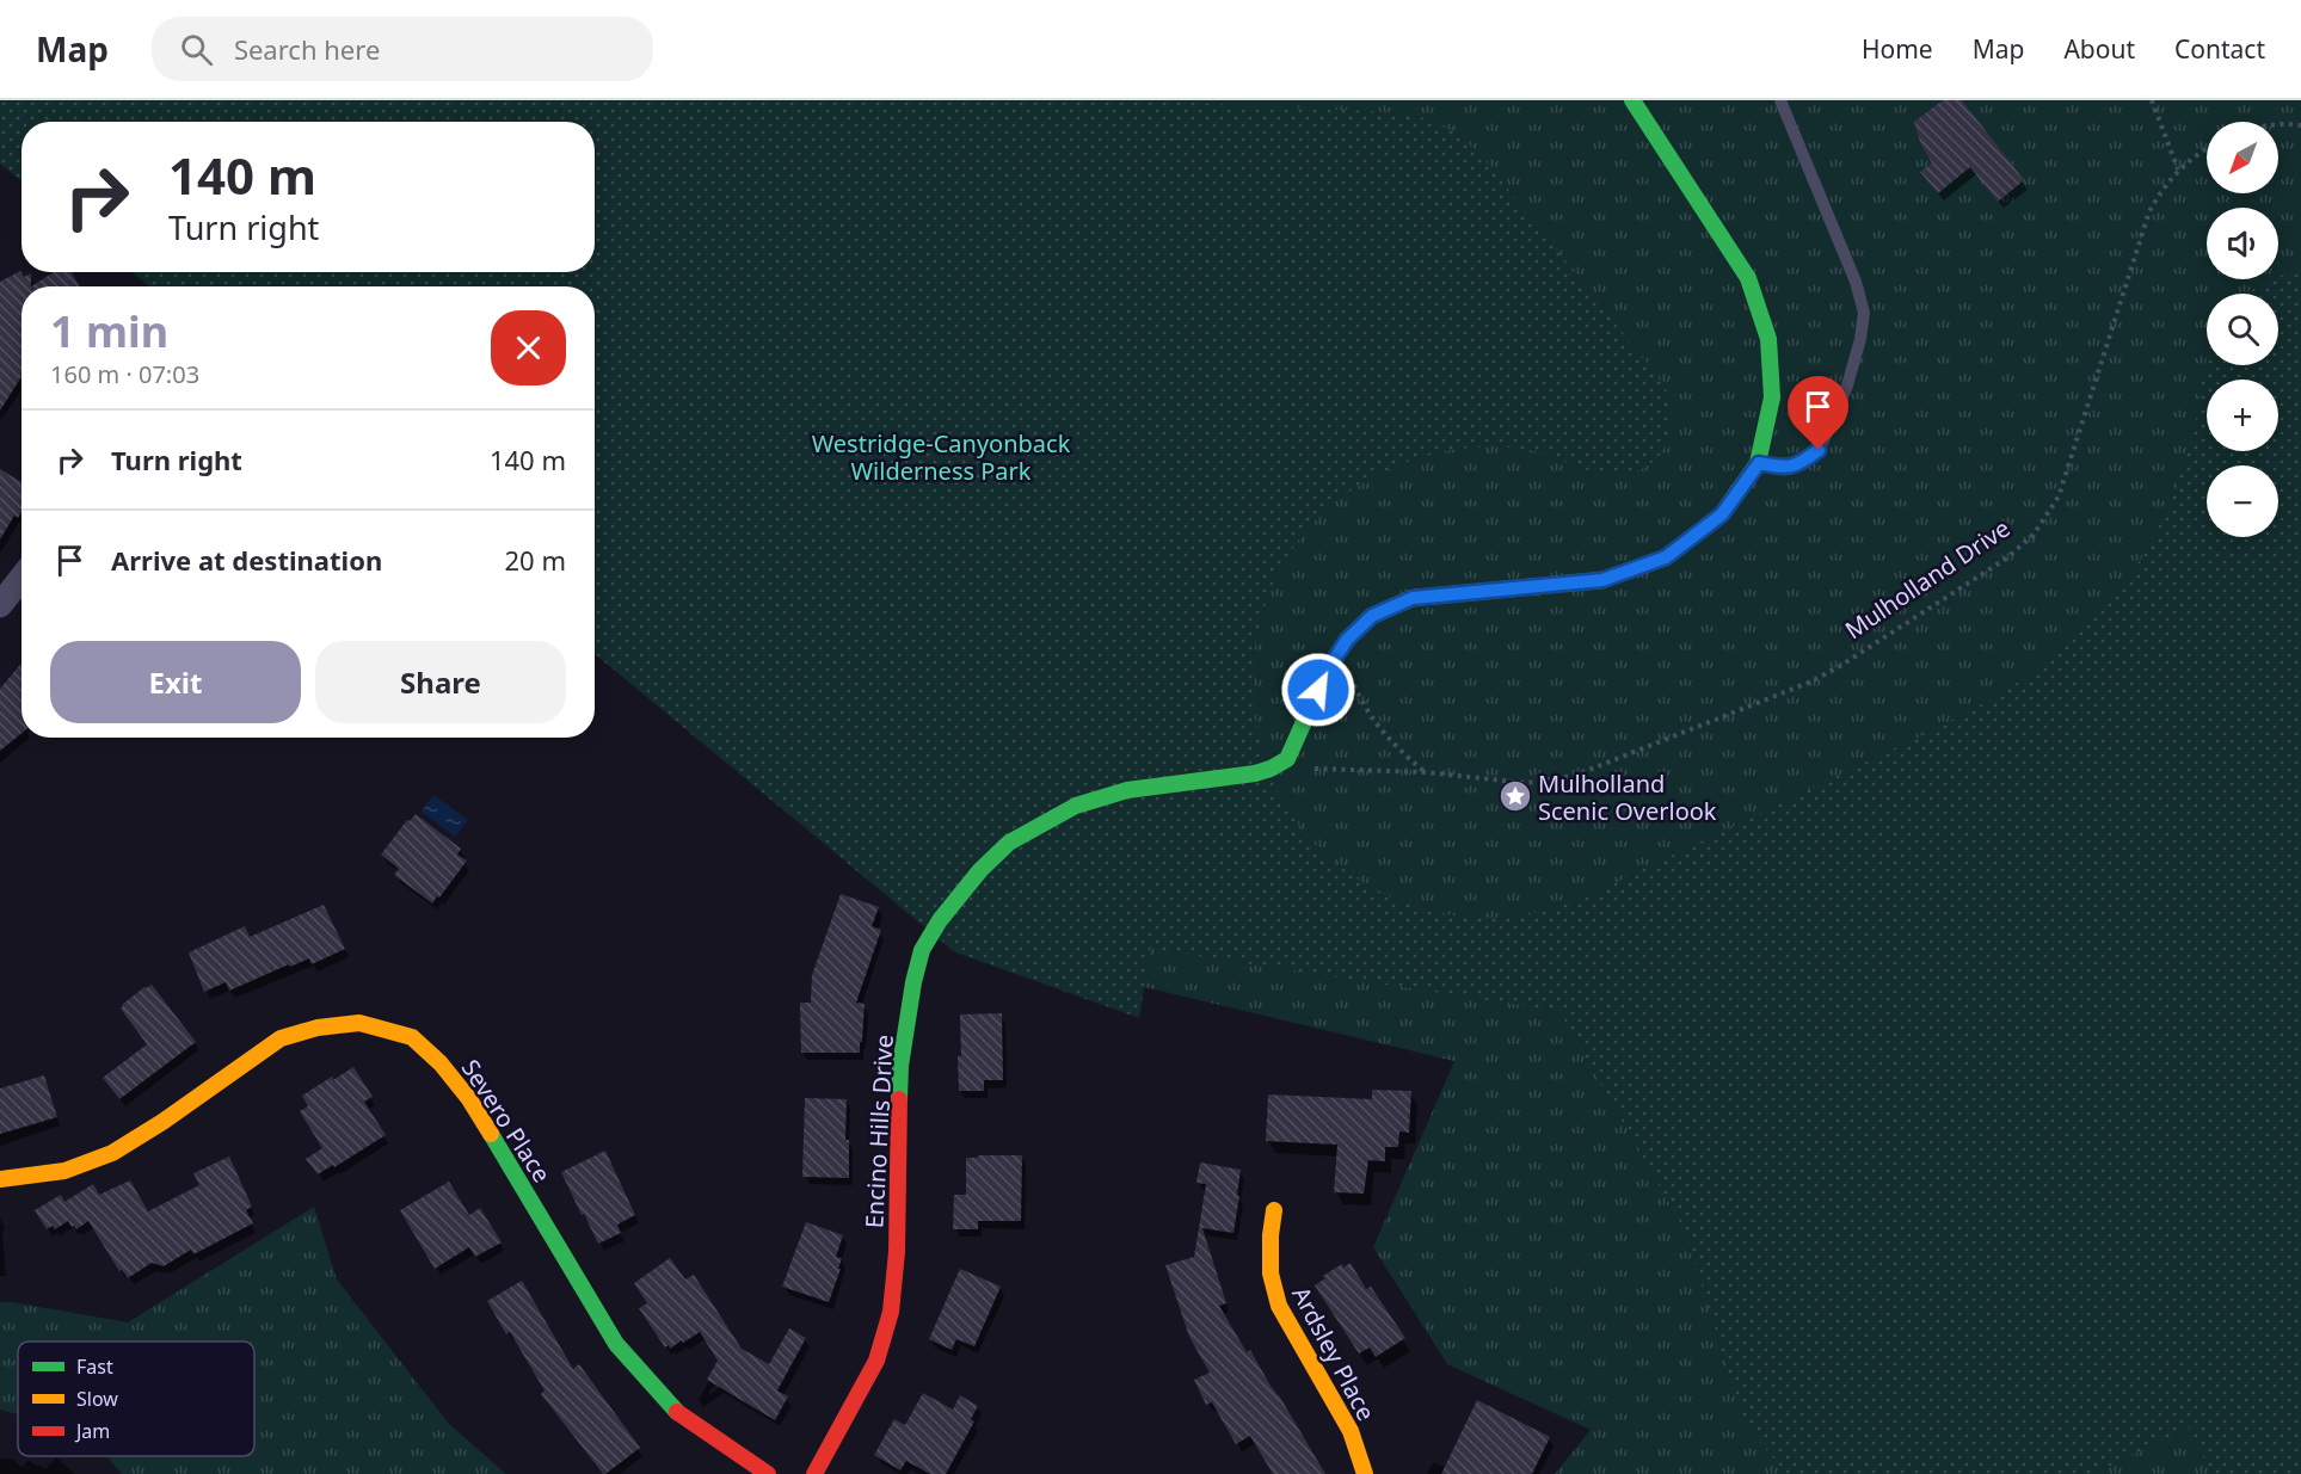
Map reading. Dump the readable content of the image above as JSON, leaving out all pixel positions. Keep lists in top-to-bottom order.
{
  "streets": {
    "main road": ["Severo Place", "Encino Hills Drive", "Ardsley Place"],
    "path": ["Mulholland Drive"]
  },
  "crossings": [
    ["Mulholland Drive", "Encino Hills Drive"]
  ],
  "parks": ["Westridge-Canyonback Wilderness Park"],
  "places": {
    "place": ["Mulholland Scenic Overlook"]
  },
  "legend": ["Fast", "Slow", "Jam"],
  "north": "bottom left",
  "page": {
    "header": "Map",
    "search": "Search here",
    "nav": [
      "Home",
      "Map",
      "About",
      "Contact"
    ],
    "map_buttons": ["+", "−"],
    "turn": ["140 m", "Turn right"],
    "heading": ["1 min", "160 m · 07:03"],
    "list": [
      {
        "name": "Turn right",
        "value": "140 m"
      },
      {
        "name": "Arrive at destination",
        "value": "20 m"
      }
    ],
    "buttons": ["Exit", "Share"]
  }
}
